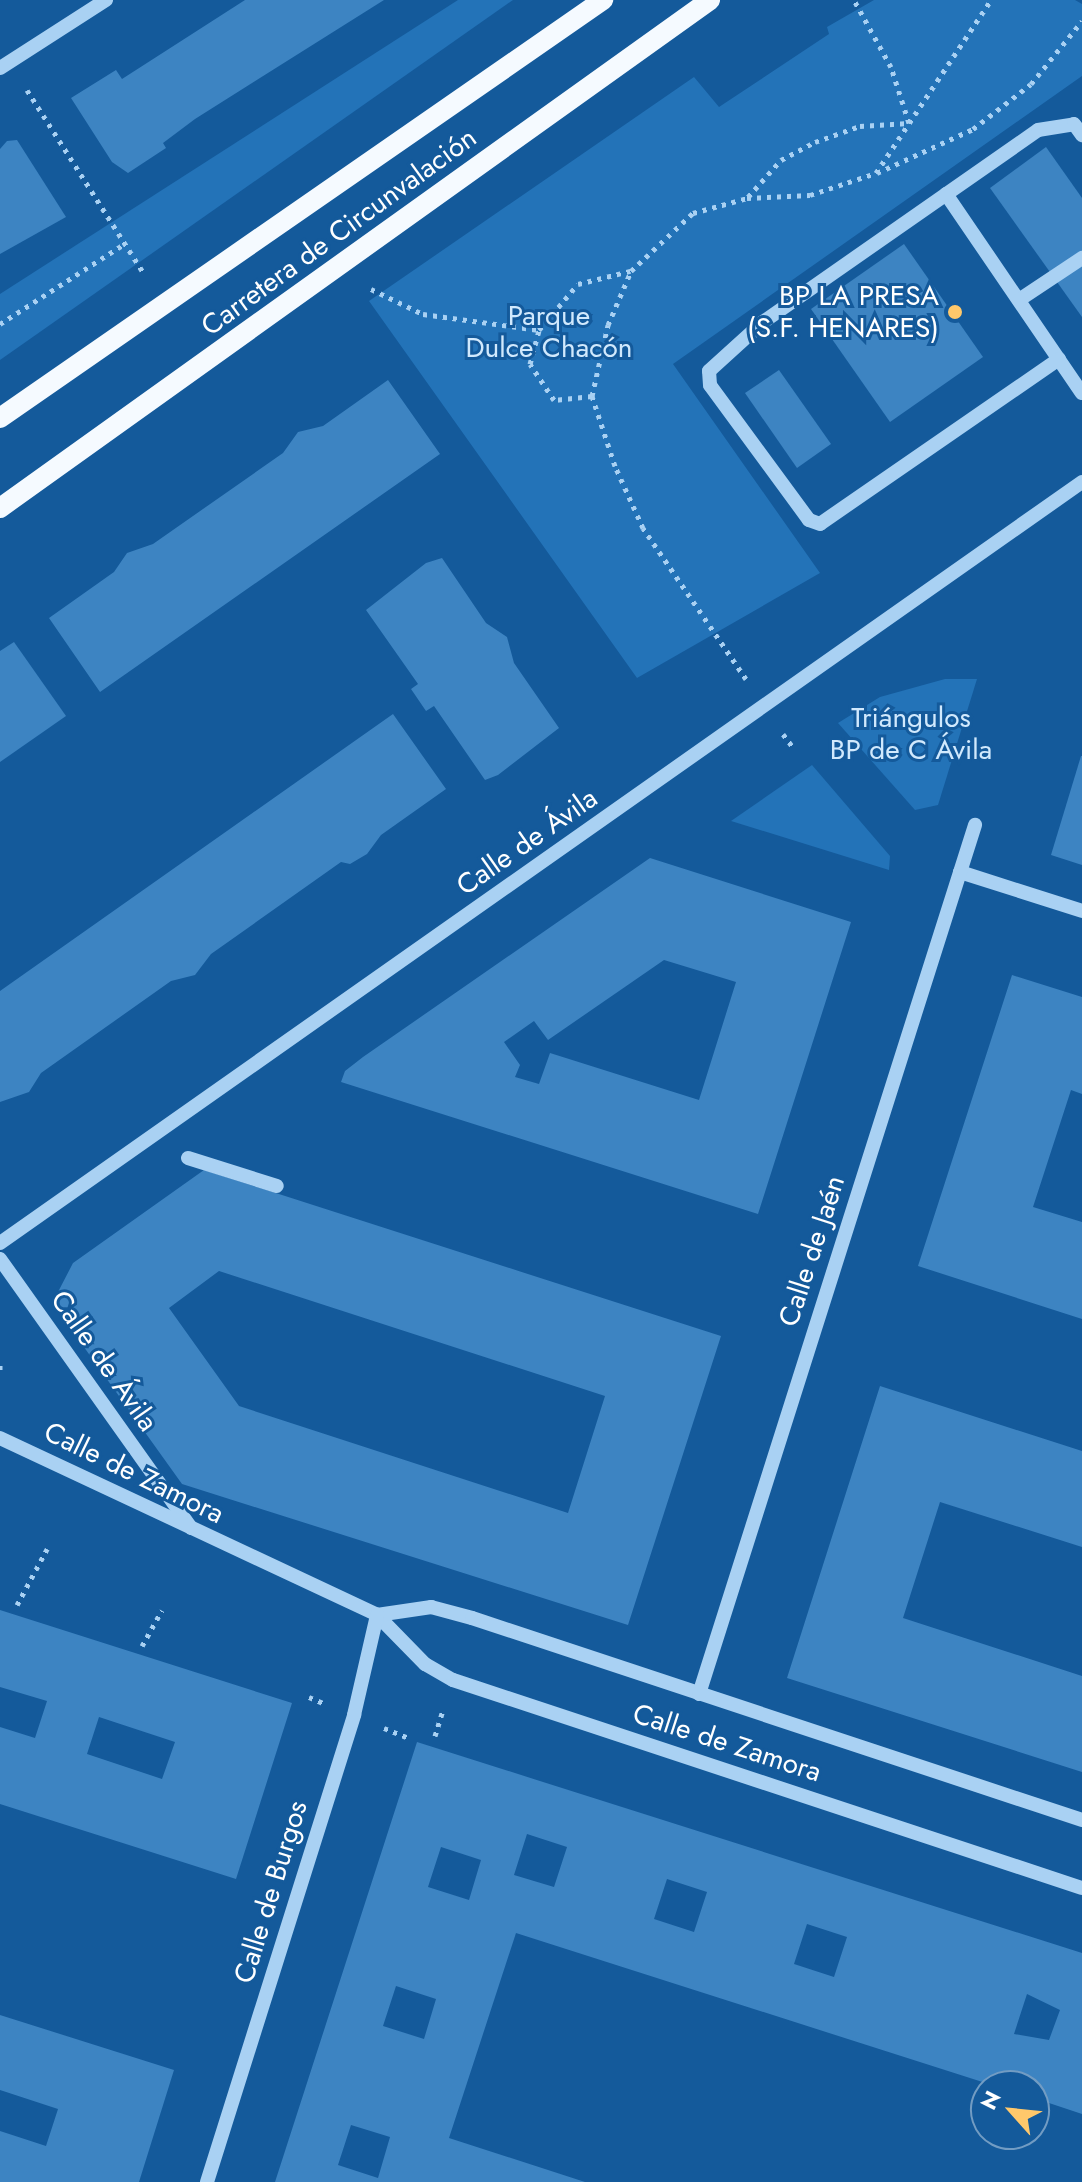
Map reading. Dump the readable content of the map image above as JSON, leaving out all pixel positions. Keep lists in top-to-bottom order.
{
  "streets": {
    "main road": ["Carretera de Circunvalación"],
    "street": [
      "Calle de Ávila",
      "Calle de Jaén",
      "Calle de Zamora",
      "Calle de Burgos"
    ]
  },
  "crossings": [
    ["Calle de Ávila", "Calle de Zamora"],
    ["Calle de Jaén", "Calle de Zamora"],
    ["Calle de Zamora", "Calle de Burgos"]
  ],
  "parks": ["Parque Dulce Chacón", "Triángulos BP de C Ávila"],
  "places": ["BP LA PRESA (S.F. HENARES)"],
  "north": "top left"
}
